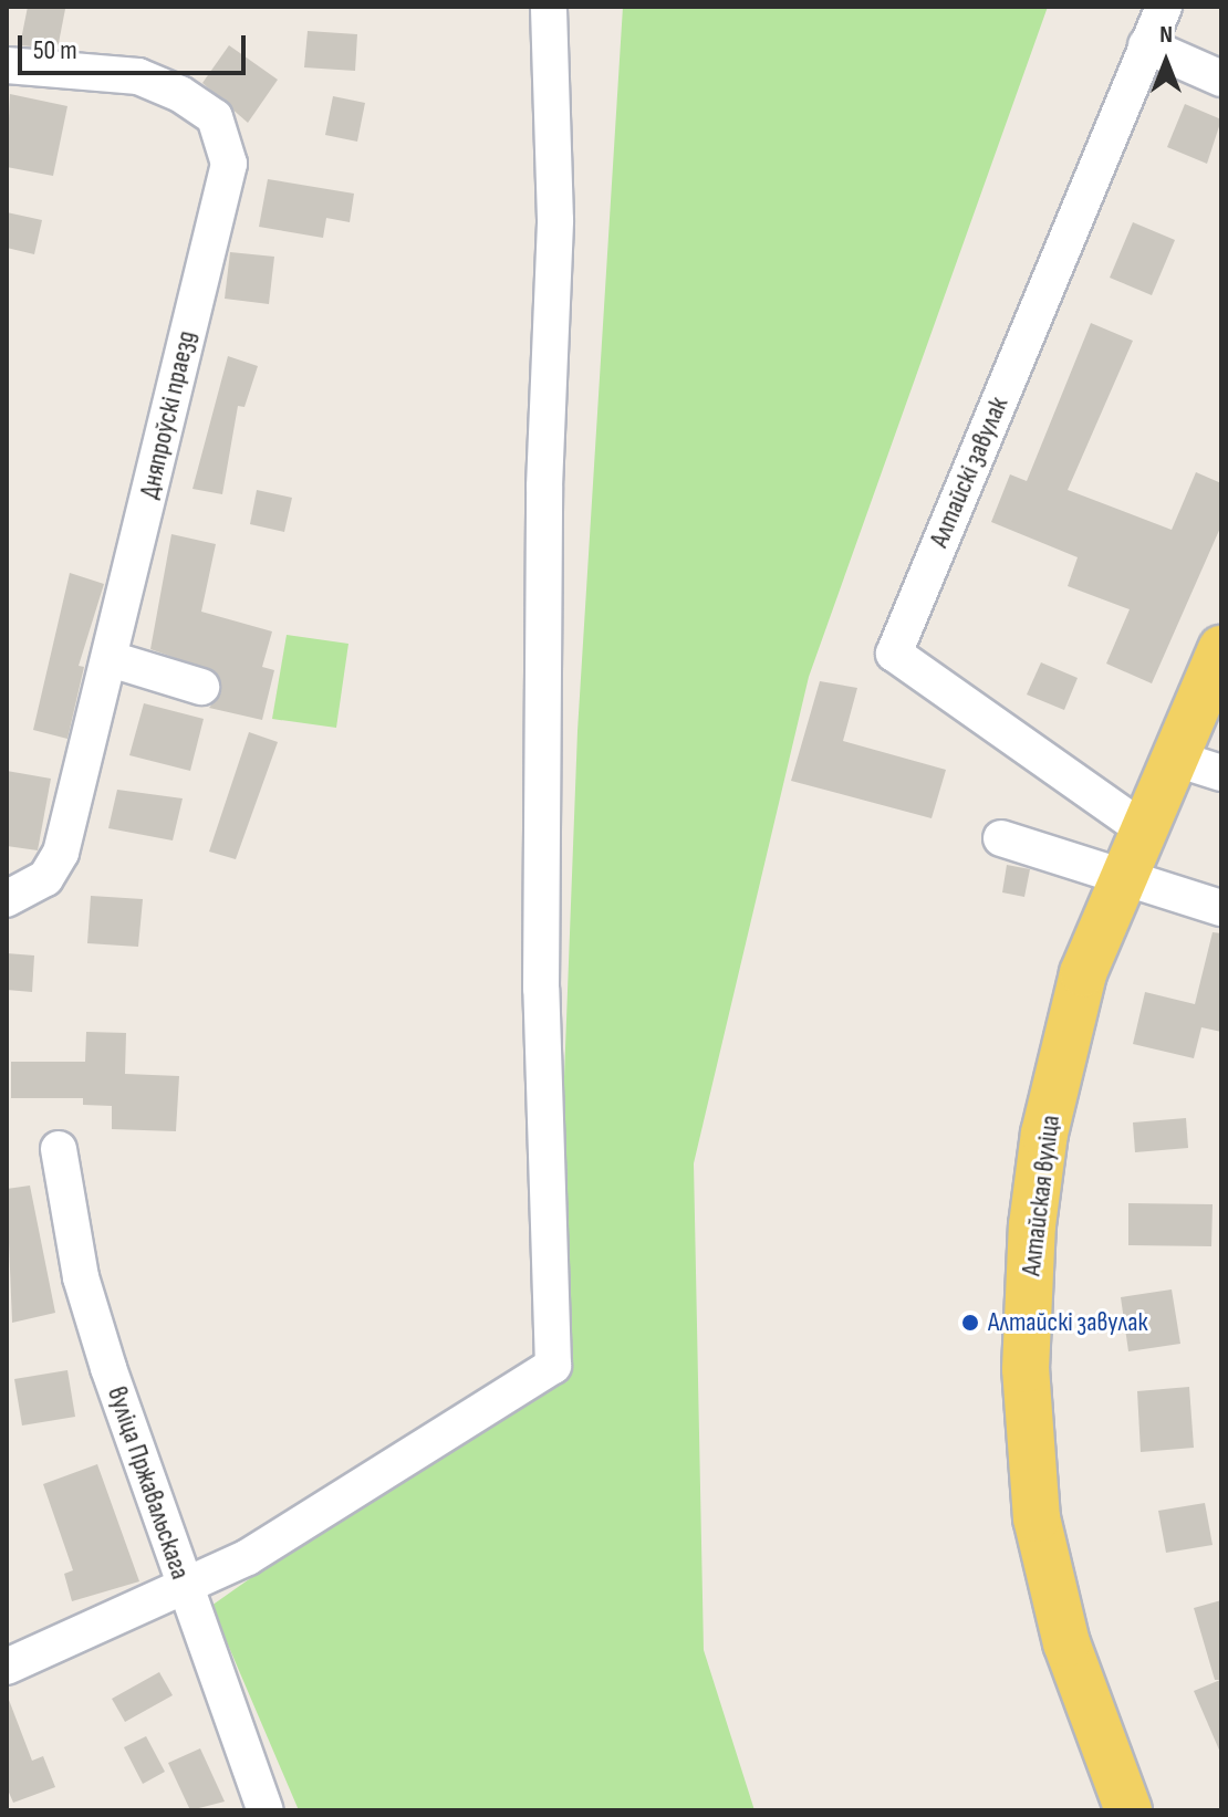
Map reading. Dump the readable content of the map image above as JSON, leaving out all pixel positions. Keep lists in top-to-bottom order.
{
  "streets": {
    "main road": ["Алтайская вуліца"],
    "street": ["Дняпроўскі праезд", "Алтайскі завулак", "вуліца Пржавальскага"]
  },
  "crossings": [
    ["Алтайскі завулак", "Алтайская вуліца"]
  ],
  "places": ["Алтайскі завулак"],
  "scale_bar": "50 m",
  "north": "top"
}
